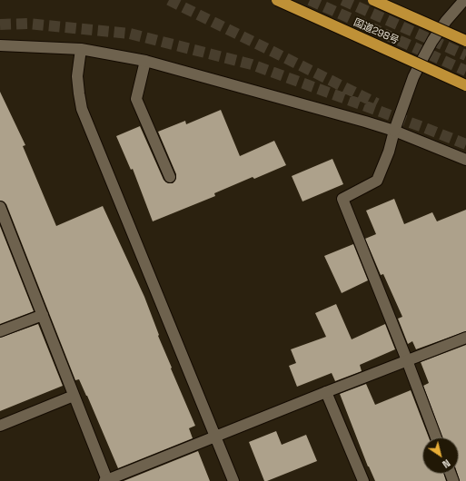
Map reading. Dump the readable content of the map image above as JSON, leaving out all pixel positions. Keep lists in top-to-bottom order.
{
  "streets": {
    "highway": ["国道298号"]
  },
  "north": "bottom right"
}
